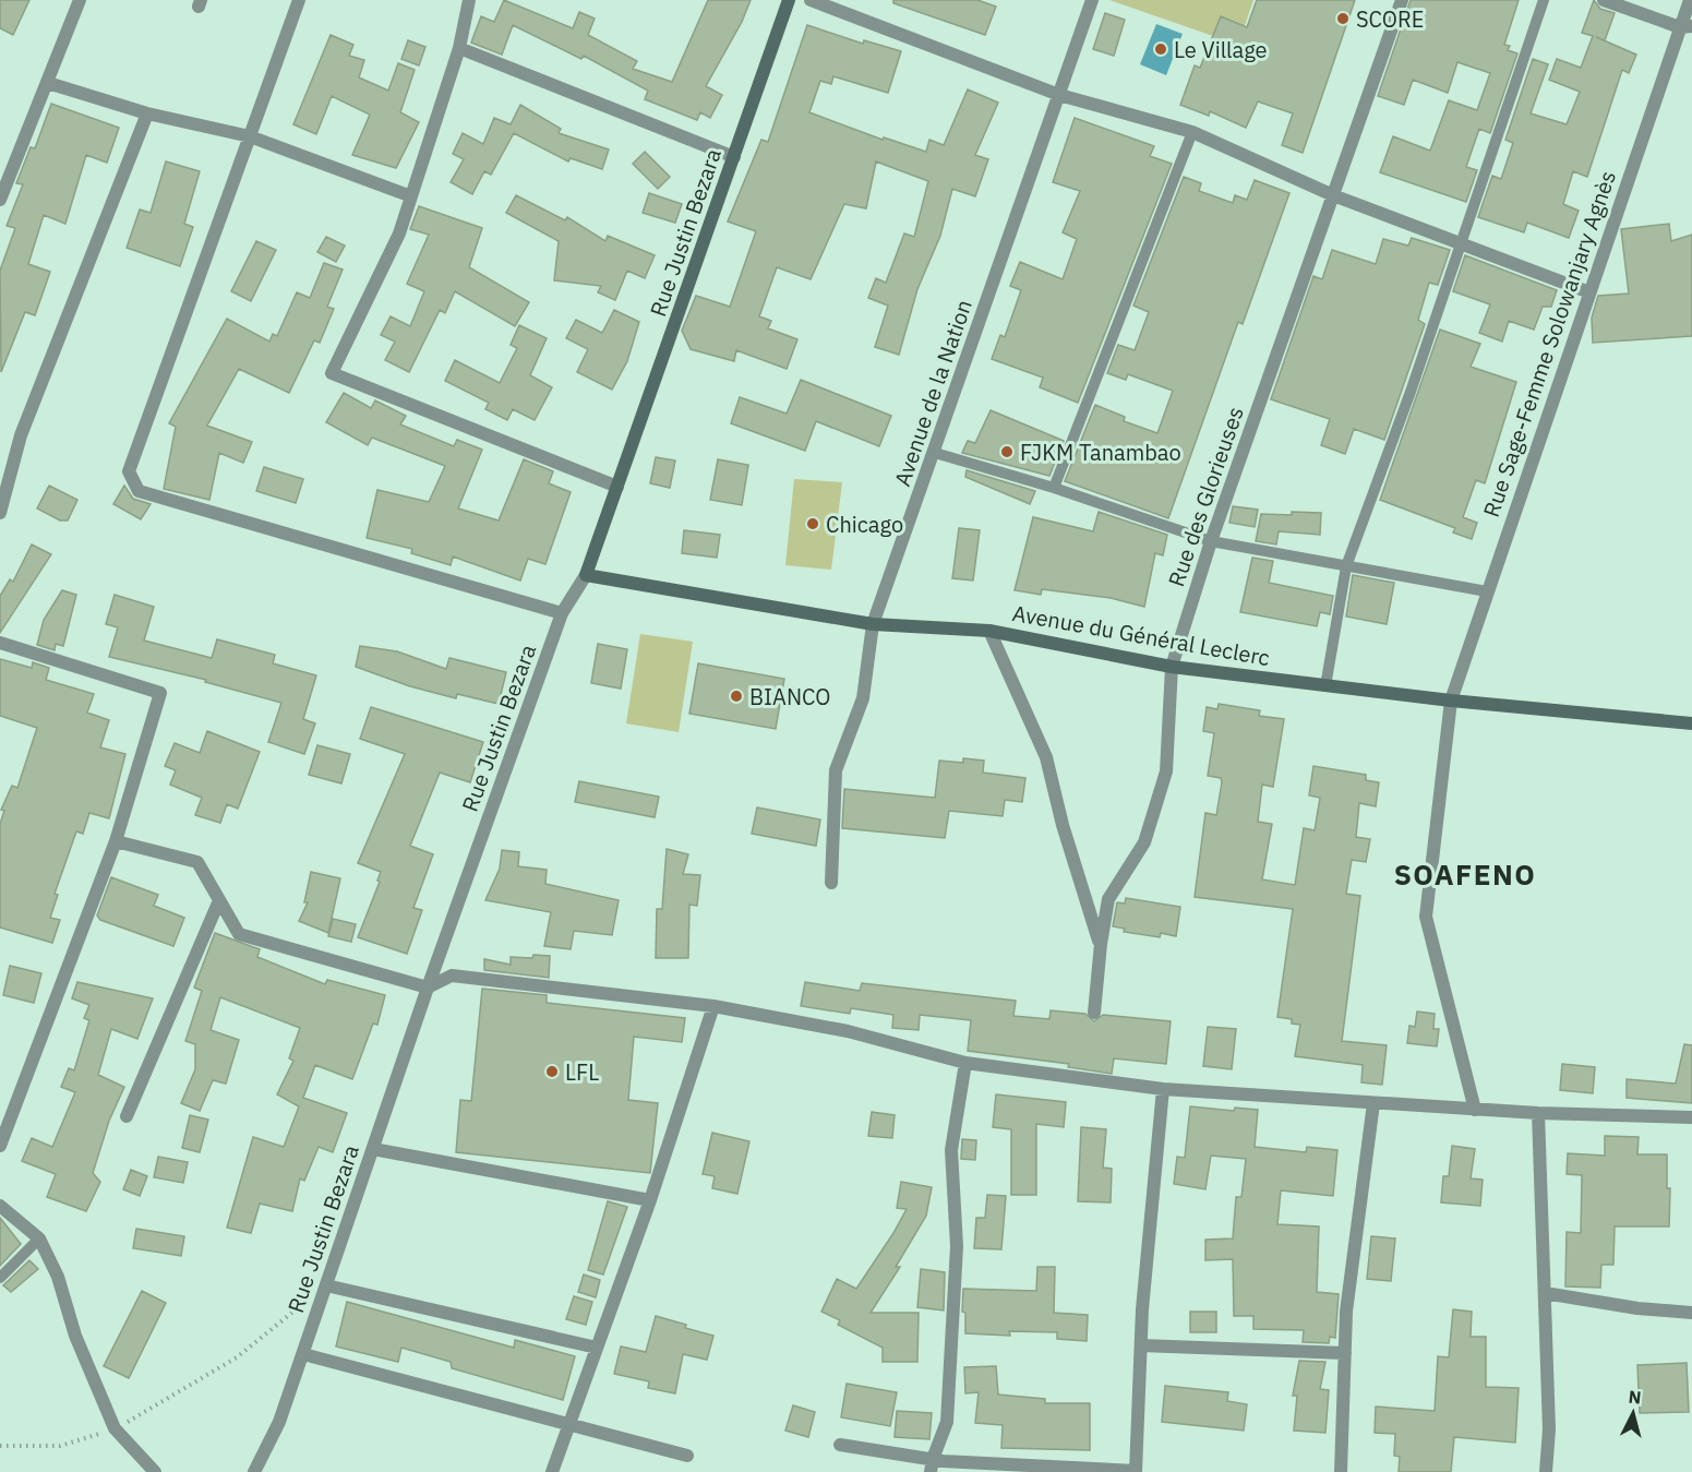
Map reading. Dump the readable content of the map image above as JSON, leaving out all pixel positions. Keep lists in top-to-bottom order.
{
  "streets": {
    "main road": ["Rue Justin Bezara", "Avenue du Général Leclerc"],
    "street": ["Rue Sage-Femme Solowanjary Agnès", "Avenue de la Nation", "Rue des Glorieuses"]
  },
  "crossings": [
    ["Rue Justin Bezara", "Avenue du Général Leclerc"],
    ["Rue Sage-Femme Solowanjary Agnès", "Avenue du Général Leclerc"],
    ["Avenue de la Nation", "Avenue du Général Leclerc"],
    ["Rue des Glorieuses", "Avenue du Général Leclerc"]
  ],
  "districts": ["SOAFENO"],
  "places": [
    "SCORE",
    "Le Village",
    "FJKM Tanambao",
    "Chicago",
    "BIANCO",
    "LFL"
  ],
  "north": "top"
}
